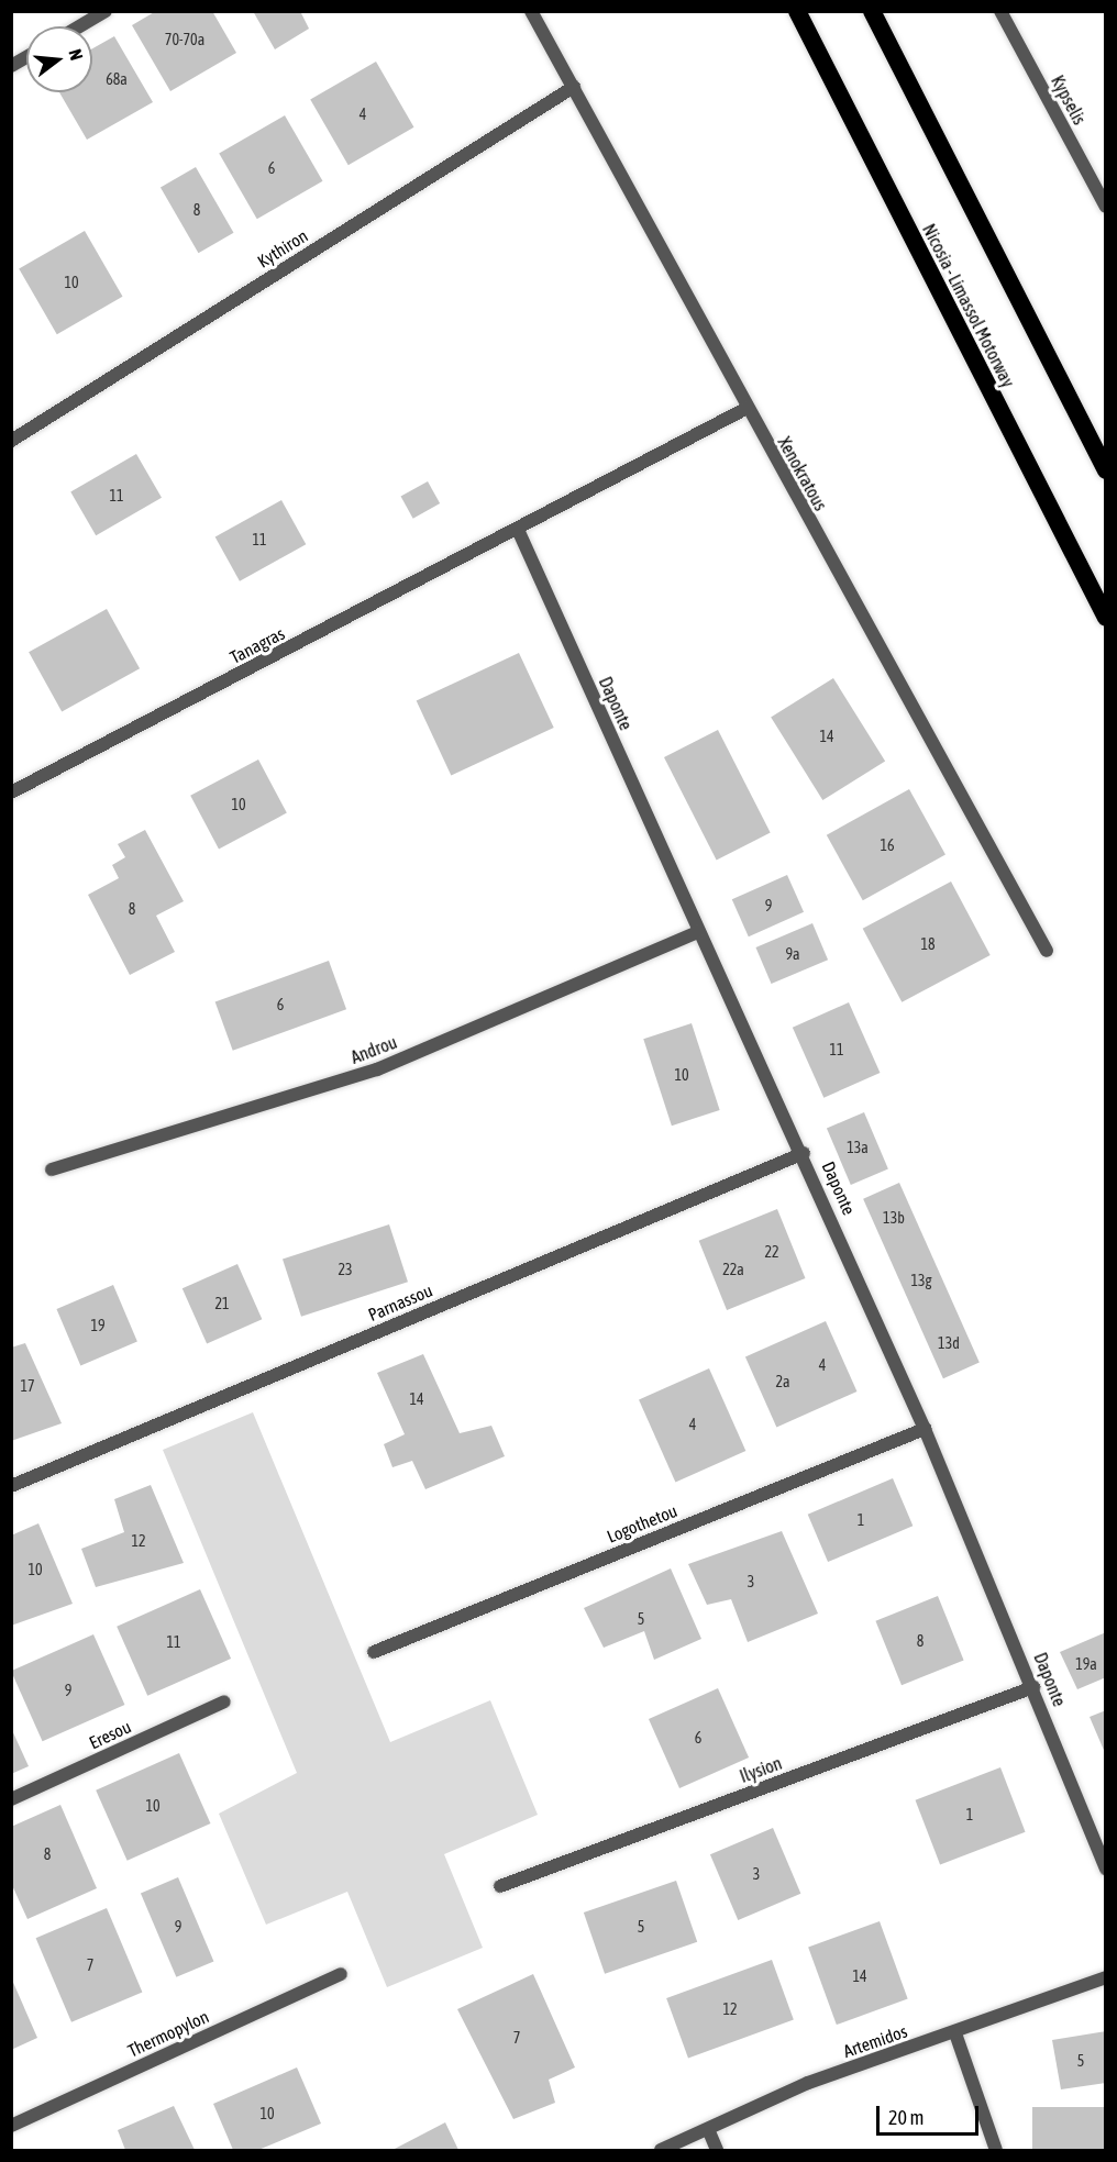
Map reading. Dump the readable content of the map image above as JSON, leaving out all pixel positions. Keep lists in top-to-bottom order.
{
  "streets": {
    "highway": ["Nicosia - Limassol Motorway"],
    "street": [
      "Kypselis",
      "Kythiron",
      "Xenokratous",
      "Tanagras",
      "Daponte",
      "Androu",
      "Parnassou",
      "Logothetou",
      "Eresou",
      "Ilysion",
      "Thermopylon",
      "Artemidos"
    ]
  },
  "crossings": [
    ["Kythiron", "Xenokratous"],
    ["Xenokratous", "Tanagras"],
    ["Tanagras", "Daponte"],
    ["Daponte", "Androu"],
    ["Daponte", "Parnassou"],
    ["Daponte", "Logothetou"],
    ["Daponte", "Ilysion"]
  ],
  "house_numbers": [
    "70-70a",
    "68a",
    "4",
    "6",
    "8",
    "10",
    "11",
    "11",
    "14",
    "10",
    "16",
    "9",
    "8",
    "18",
    "9a",
    "6",
    "11",
    "10",
    "13a",
    "13b",
    "22",
    "23",
    "22a",
    "13g",
    "21",
    "19",
    "13d",
    "4",
    "2a",
    "17",
    "14",
    "4",
    "1",
    "12",
    "10",
    "3",
    "5",
    "8",
    "11",
    "19a",
    "9",
    "6",
    "10",
    "1",
    "8",
    "3",
    "9",
    "5",
    "7",
    "14",
    "12",
    "7",
    "5",
    "10"
  ],
  "scale_bar": "20 m",
  "north": "right"
}
